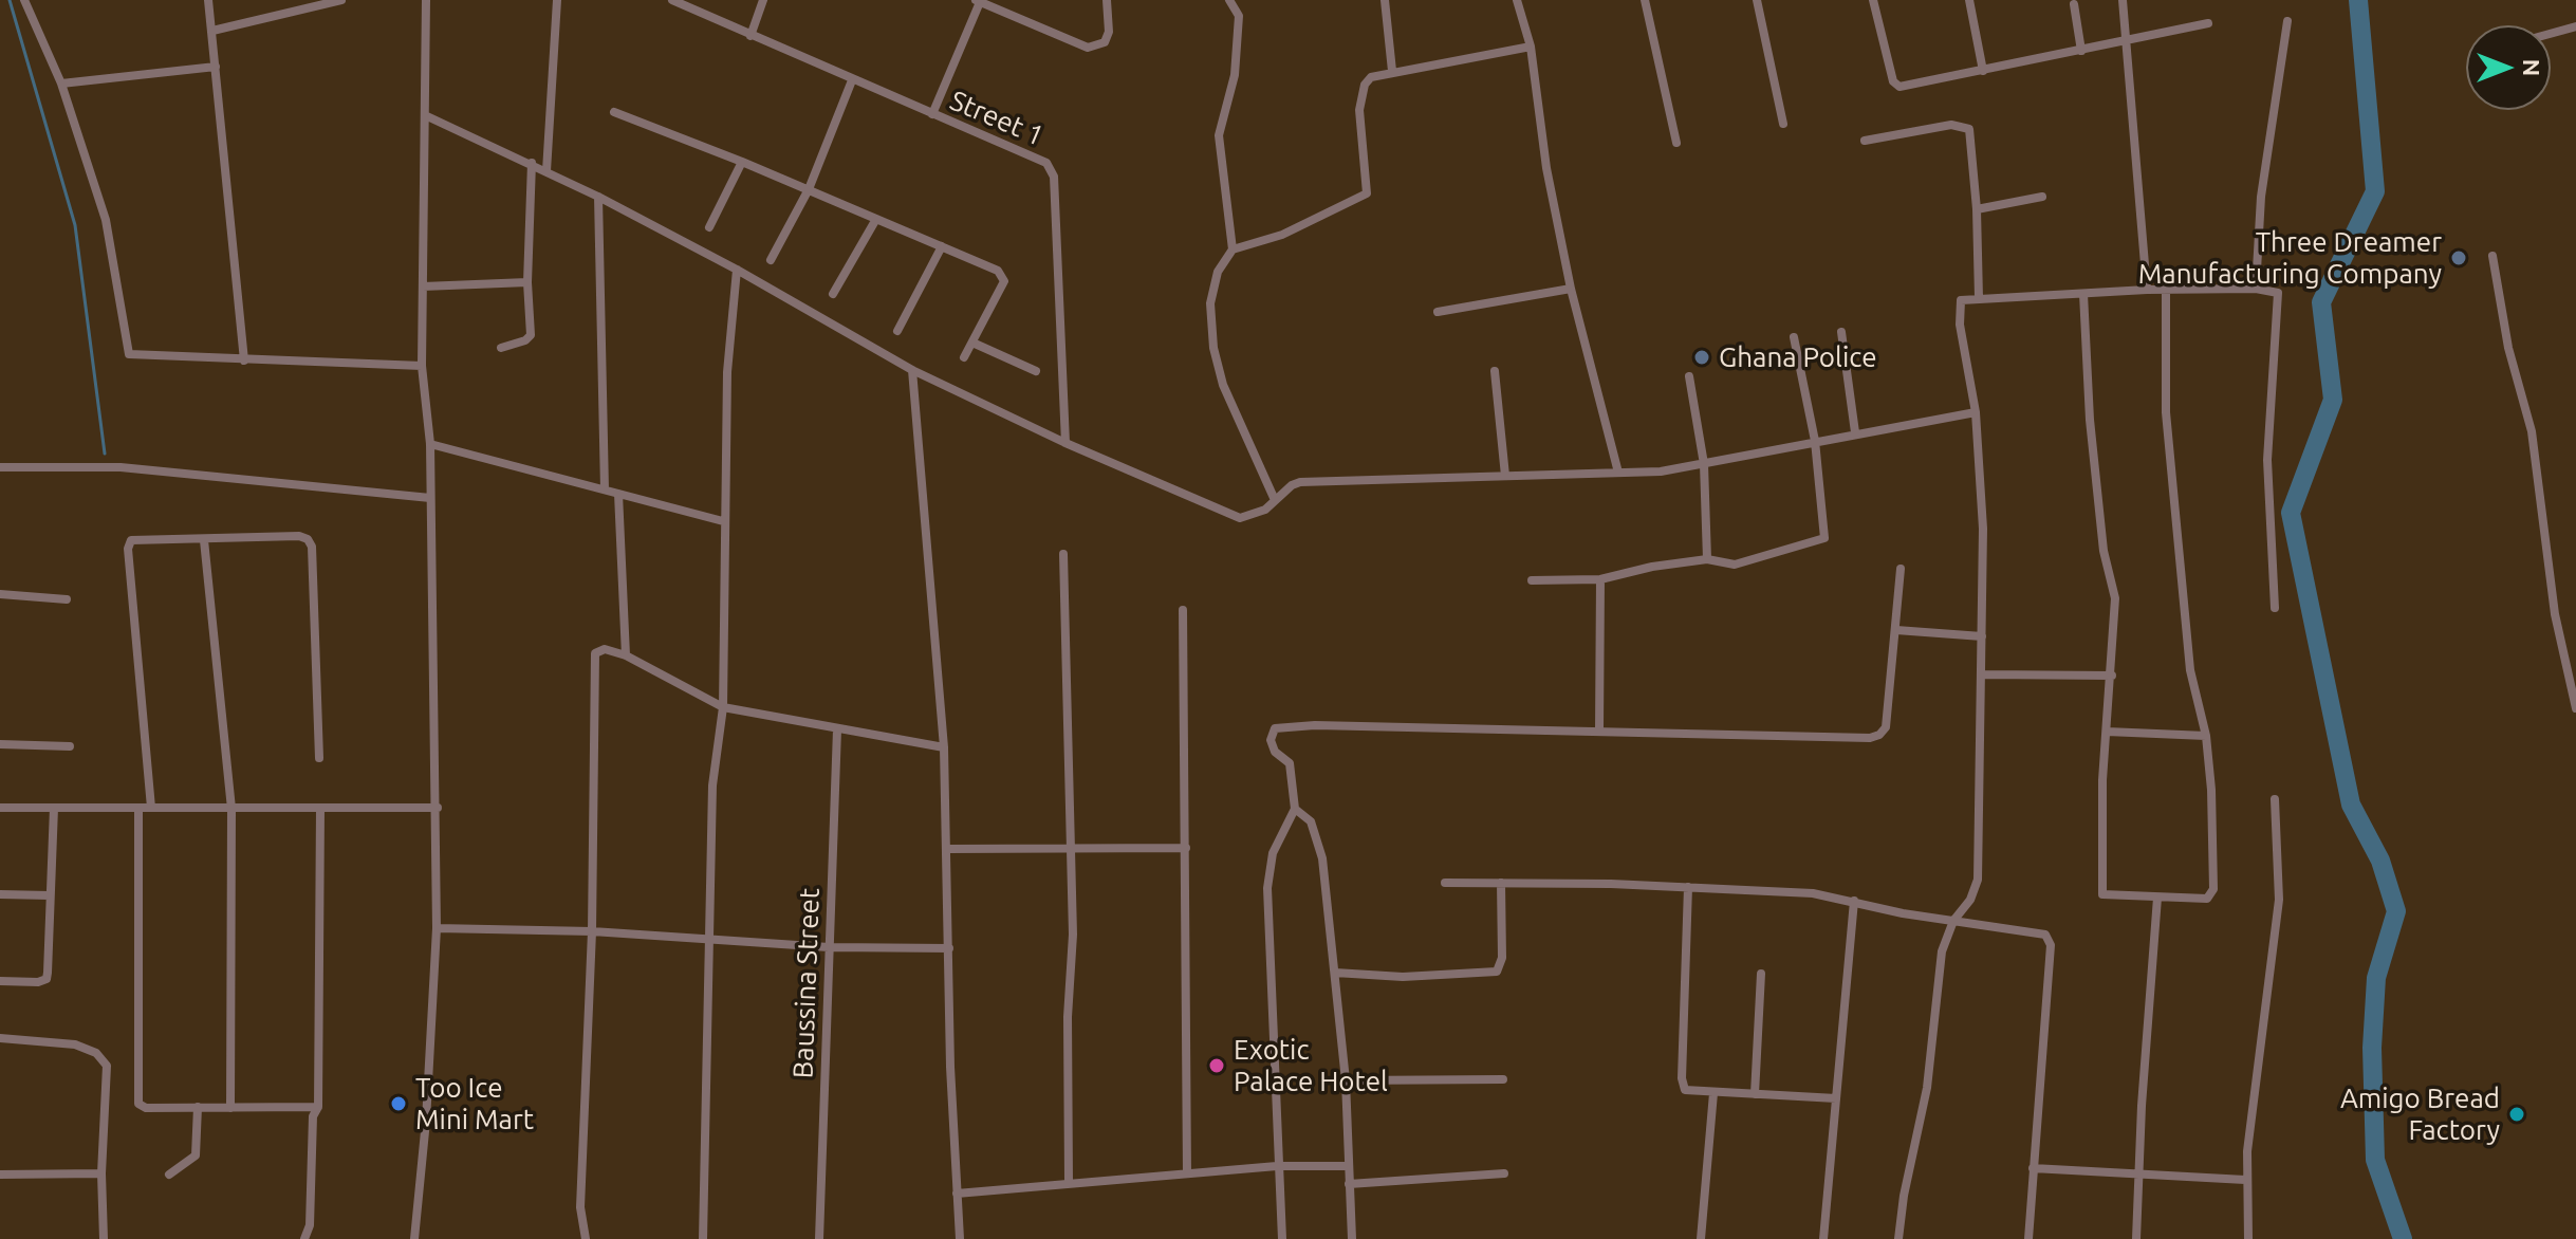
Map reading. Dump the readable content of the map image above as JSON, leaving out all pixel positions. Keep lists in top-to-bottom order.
{
  "streets": {
    "street": ["Street 1", "Baussina Street"]
  },
  "places": [
    "Three Dreamer Manufacturing Company",
    "Ghana Police",
    "Exotic Palace Hotel",
    "Too Ice Mini Mart",
    "Amigo Bread Factory"
  ],
  "north": "right"
}
